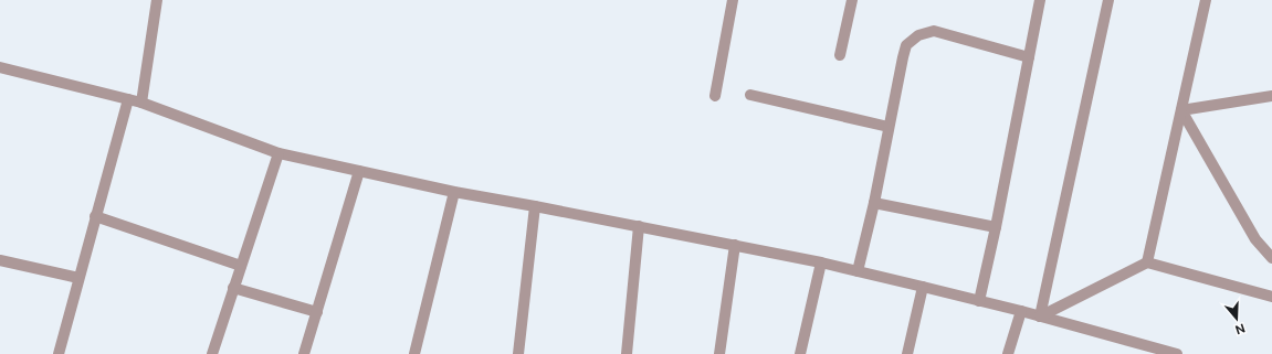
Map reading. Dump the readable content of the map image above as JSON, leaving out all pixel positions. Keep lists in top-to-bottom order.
{
  "north": "bottom"
}
